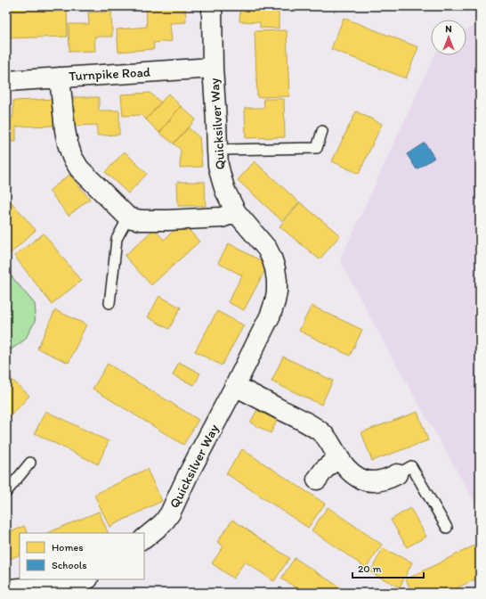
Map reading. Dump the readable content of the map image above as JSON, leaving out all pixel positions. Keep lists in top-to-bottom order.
{
  "streets": {
    "street": ["Turnpike Road", "Quicksilver Way"]
  },
  "crossings": [
    ["Turnpike Road", "Quicksilver Way"]
  ],
  "legend": ["Homes", "Schools"],
  "scale_bar": "20 m",
  "north": "top"
}
